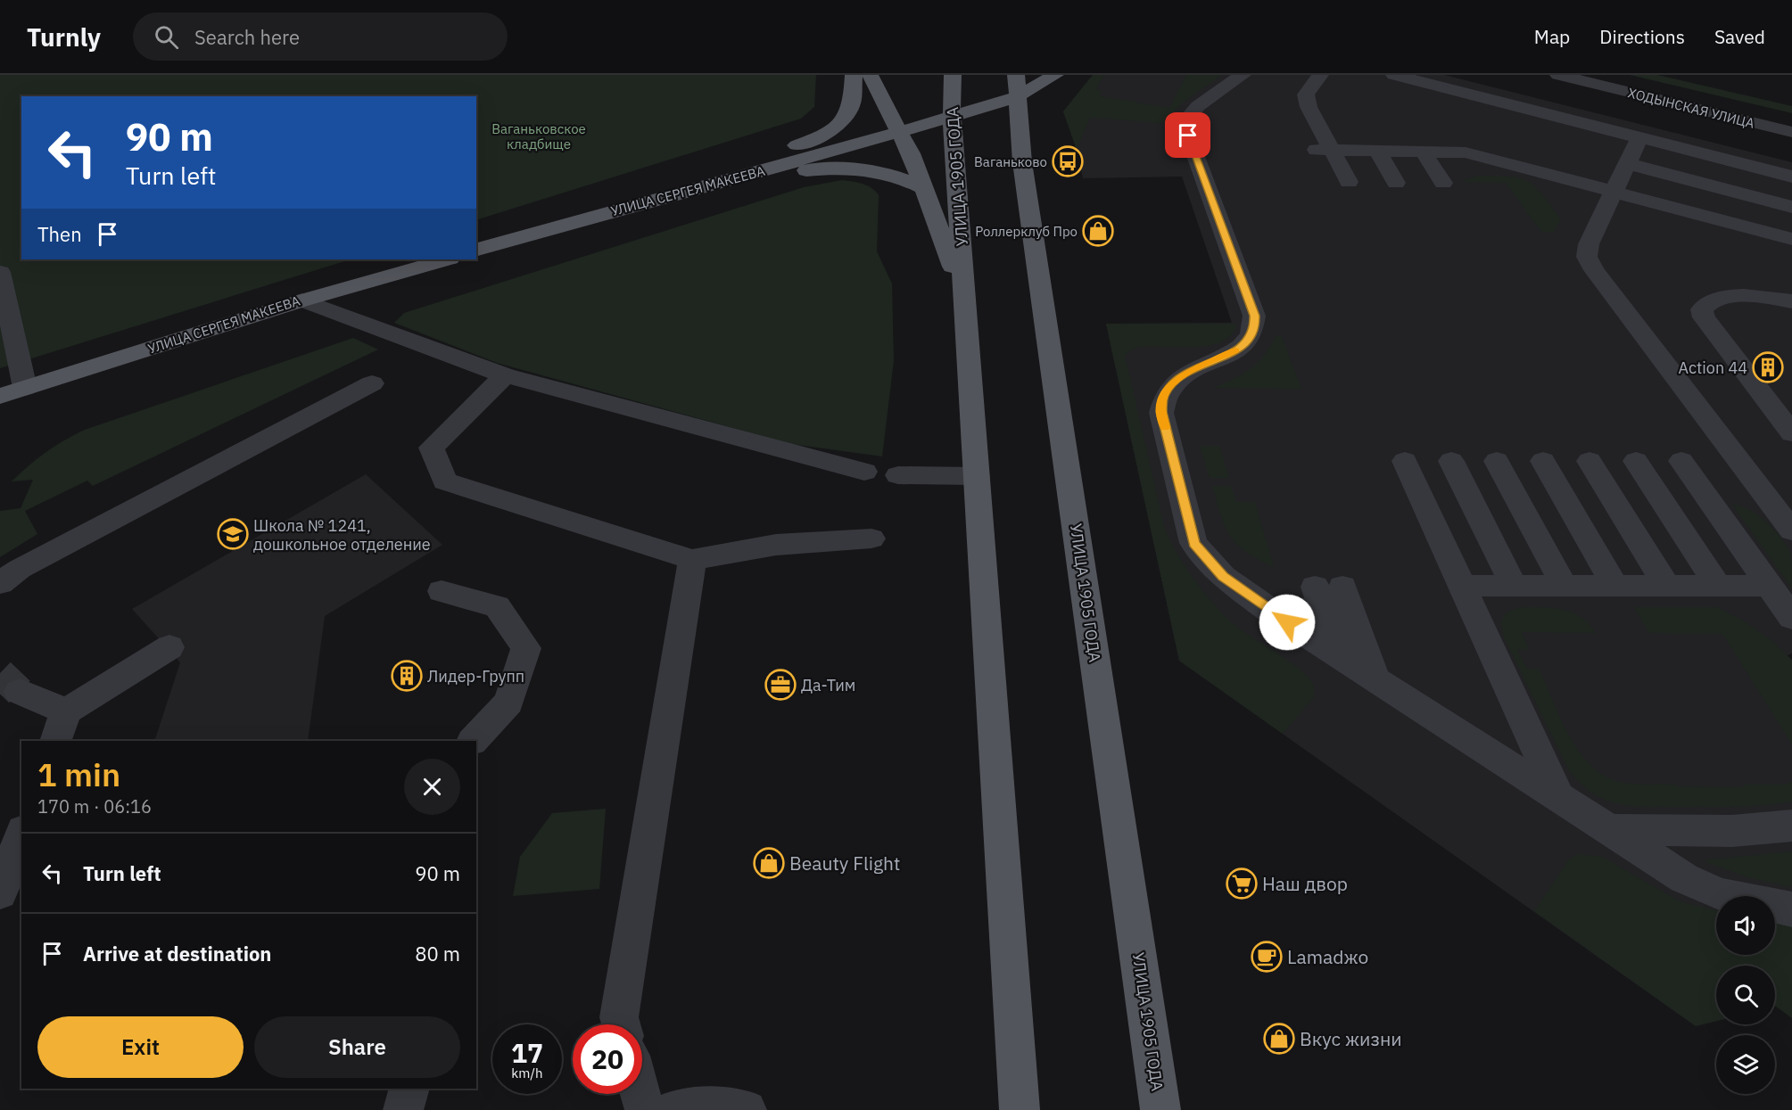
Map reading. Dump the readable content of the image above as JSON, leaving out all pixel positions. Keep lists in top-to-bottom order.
{
  "streets": {
    "main road": ["УЛИЦА 1905 ГОДА", "УЛИЦА СЕРГЕЯ МАКЕЕВА"],
    "street": ["ХОДЫНСКАЯ УЛИЦА"]
  },
  "crossings": [
    ["УЛИЦА 1905 ГОДА", "УЛИЦА СЕРГЕЯ МАКЕЕВА"]
  ],
  "parks": ["Ваганьковское кладбище"],
  "places": {
    "bus stop": ["Ваганьково"],
    "shop": ["Роллерклуб Про", "Beauty Flight", "Вкус жизни"],
    "building": ["Action 44", "Лидер-Групп"],
    "school or university": ["Школа № 1241, дошкольное отделение"],
    "office": ["Да-Тим"],
    "supermarket": ["Наш двор"],
    "cafe": ["Lamadжo"]
  },
  "page": {
    "header": "Turnly",
    "search": "Search here",
    "nav": ["Map", "Directions", "Saved"],
    "turn": ["90 m", "Turn left"],
    "then": "Then",
    "heading": ["1 min", "170 m · 06:16"],
    "list": [
      {
        "name": "Turn left",
        "value": "90 m"
      },
      {
        "name": "Arrive at destination",
        "value": "80 m"
      }
    ],
    "buttons": ["Exit", "Share"],
    "speed": "17 km/h",
    "limit": "20"
  }
}
